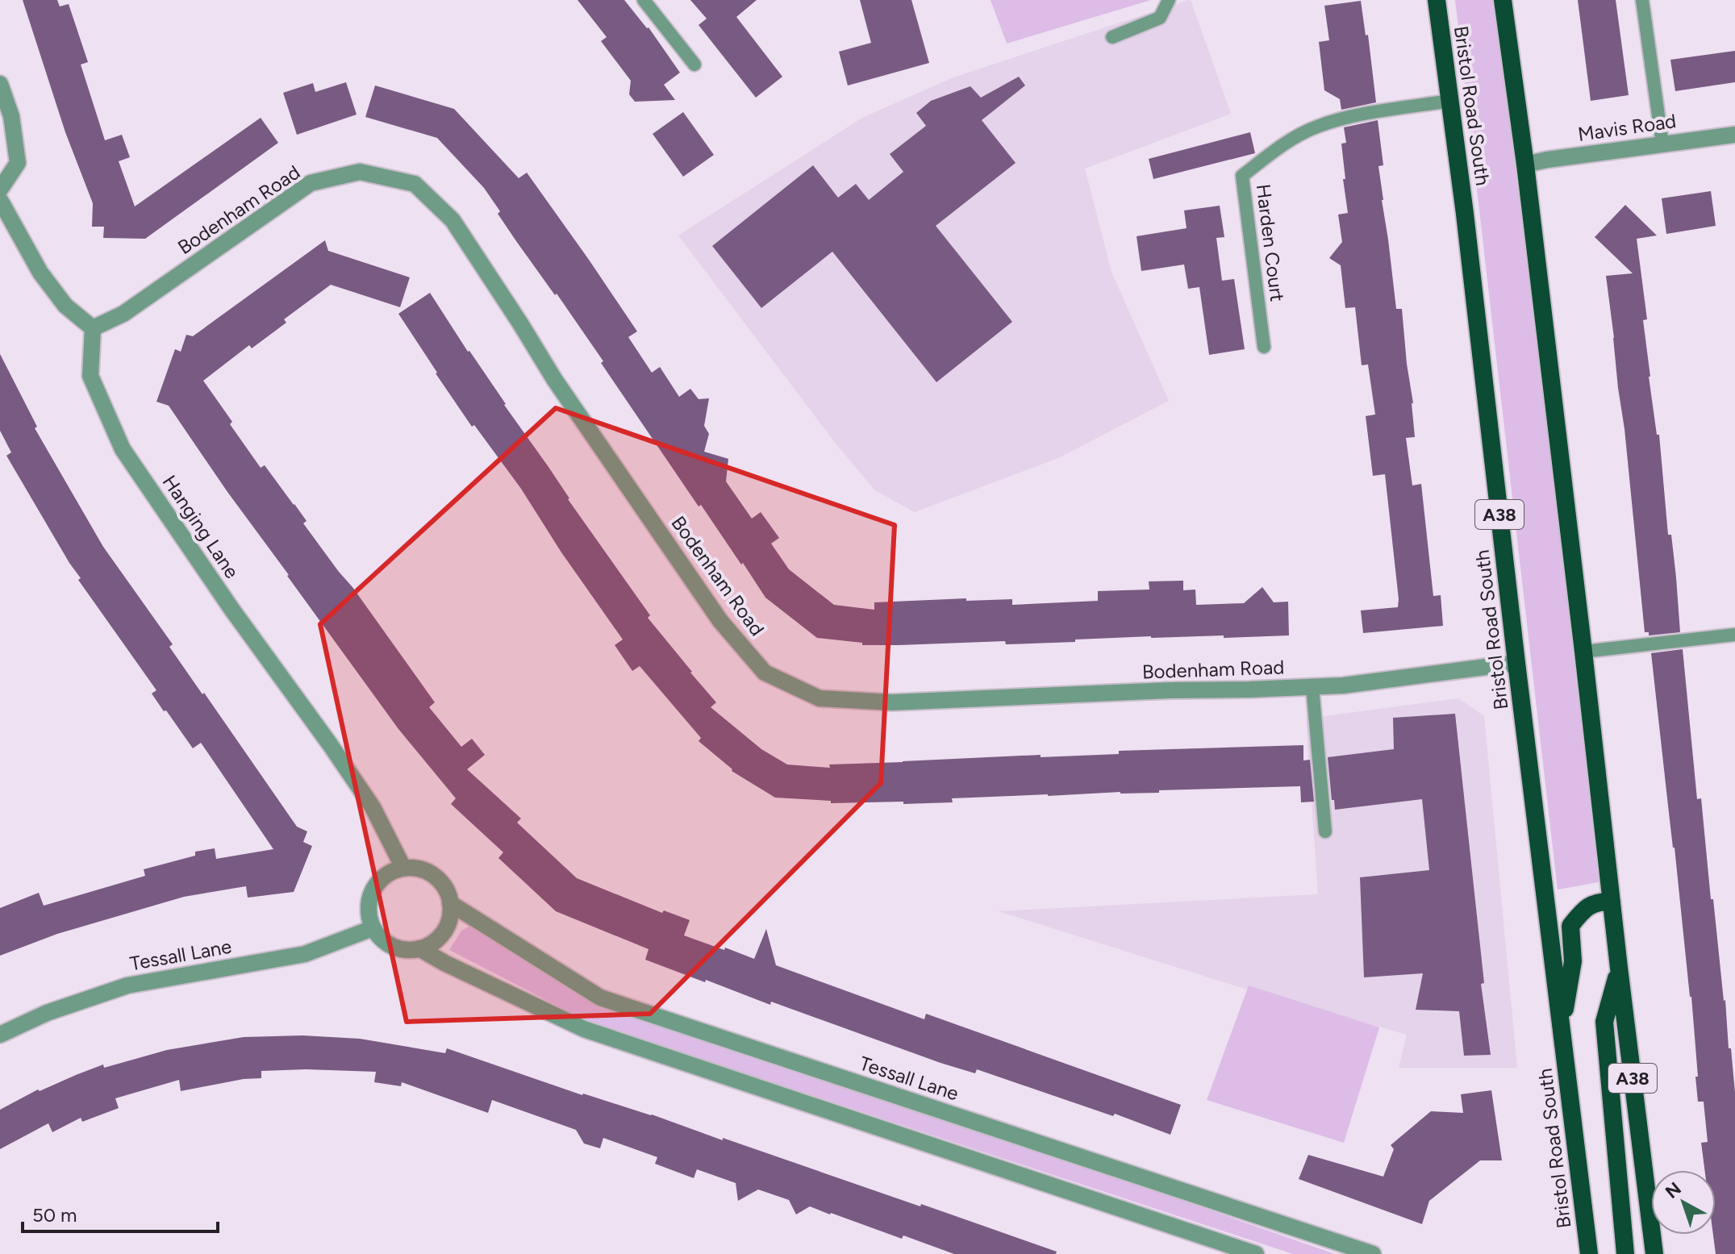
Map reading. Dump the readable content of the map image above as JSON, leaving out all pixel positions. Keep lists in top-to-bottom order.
{
  "streets": {
    "highway": ["Bristol Road South", "A38"],
    "street": [
      "Mavis Road",
      "Bodenham Road",
      "Hanging Lane",
      "Tessall Lane"
    ],
    "lane": ["Harden Court"]
  },
  "crossings": [
    ["Bristol Road South", "Bodenham Road"],
    ["Bristol Road South", "Harden Court"],
    ["Mavis Road", "A38"],
    ["Bodenham Road", "Hanging Lane"],
    ["Hanging Lane", "Tessall Lane"]
  ],
  "scale_bar": "50 m",
  "north": "top left"
}
